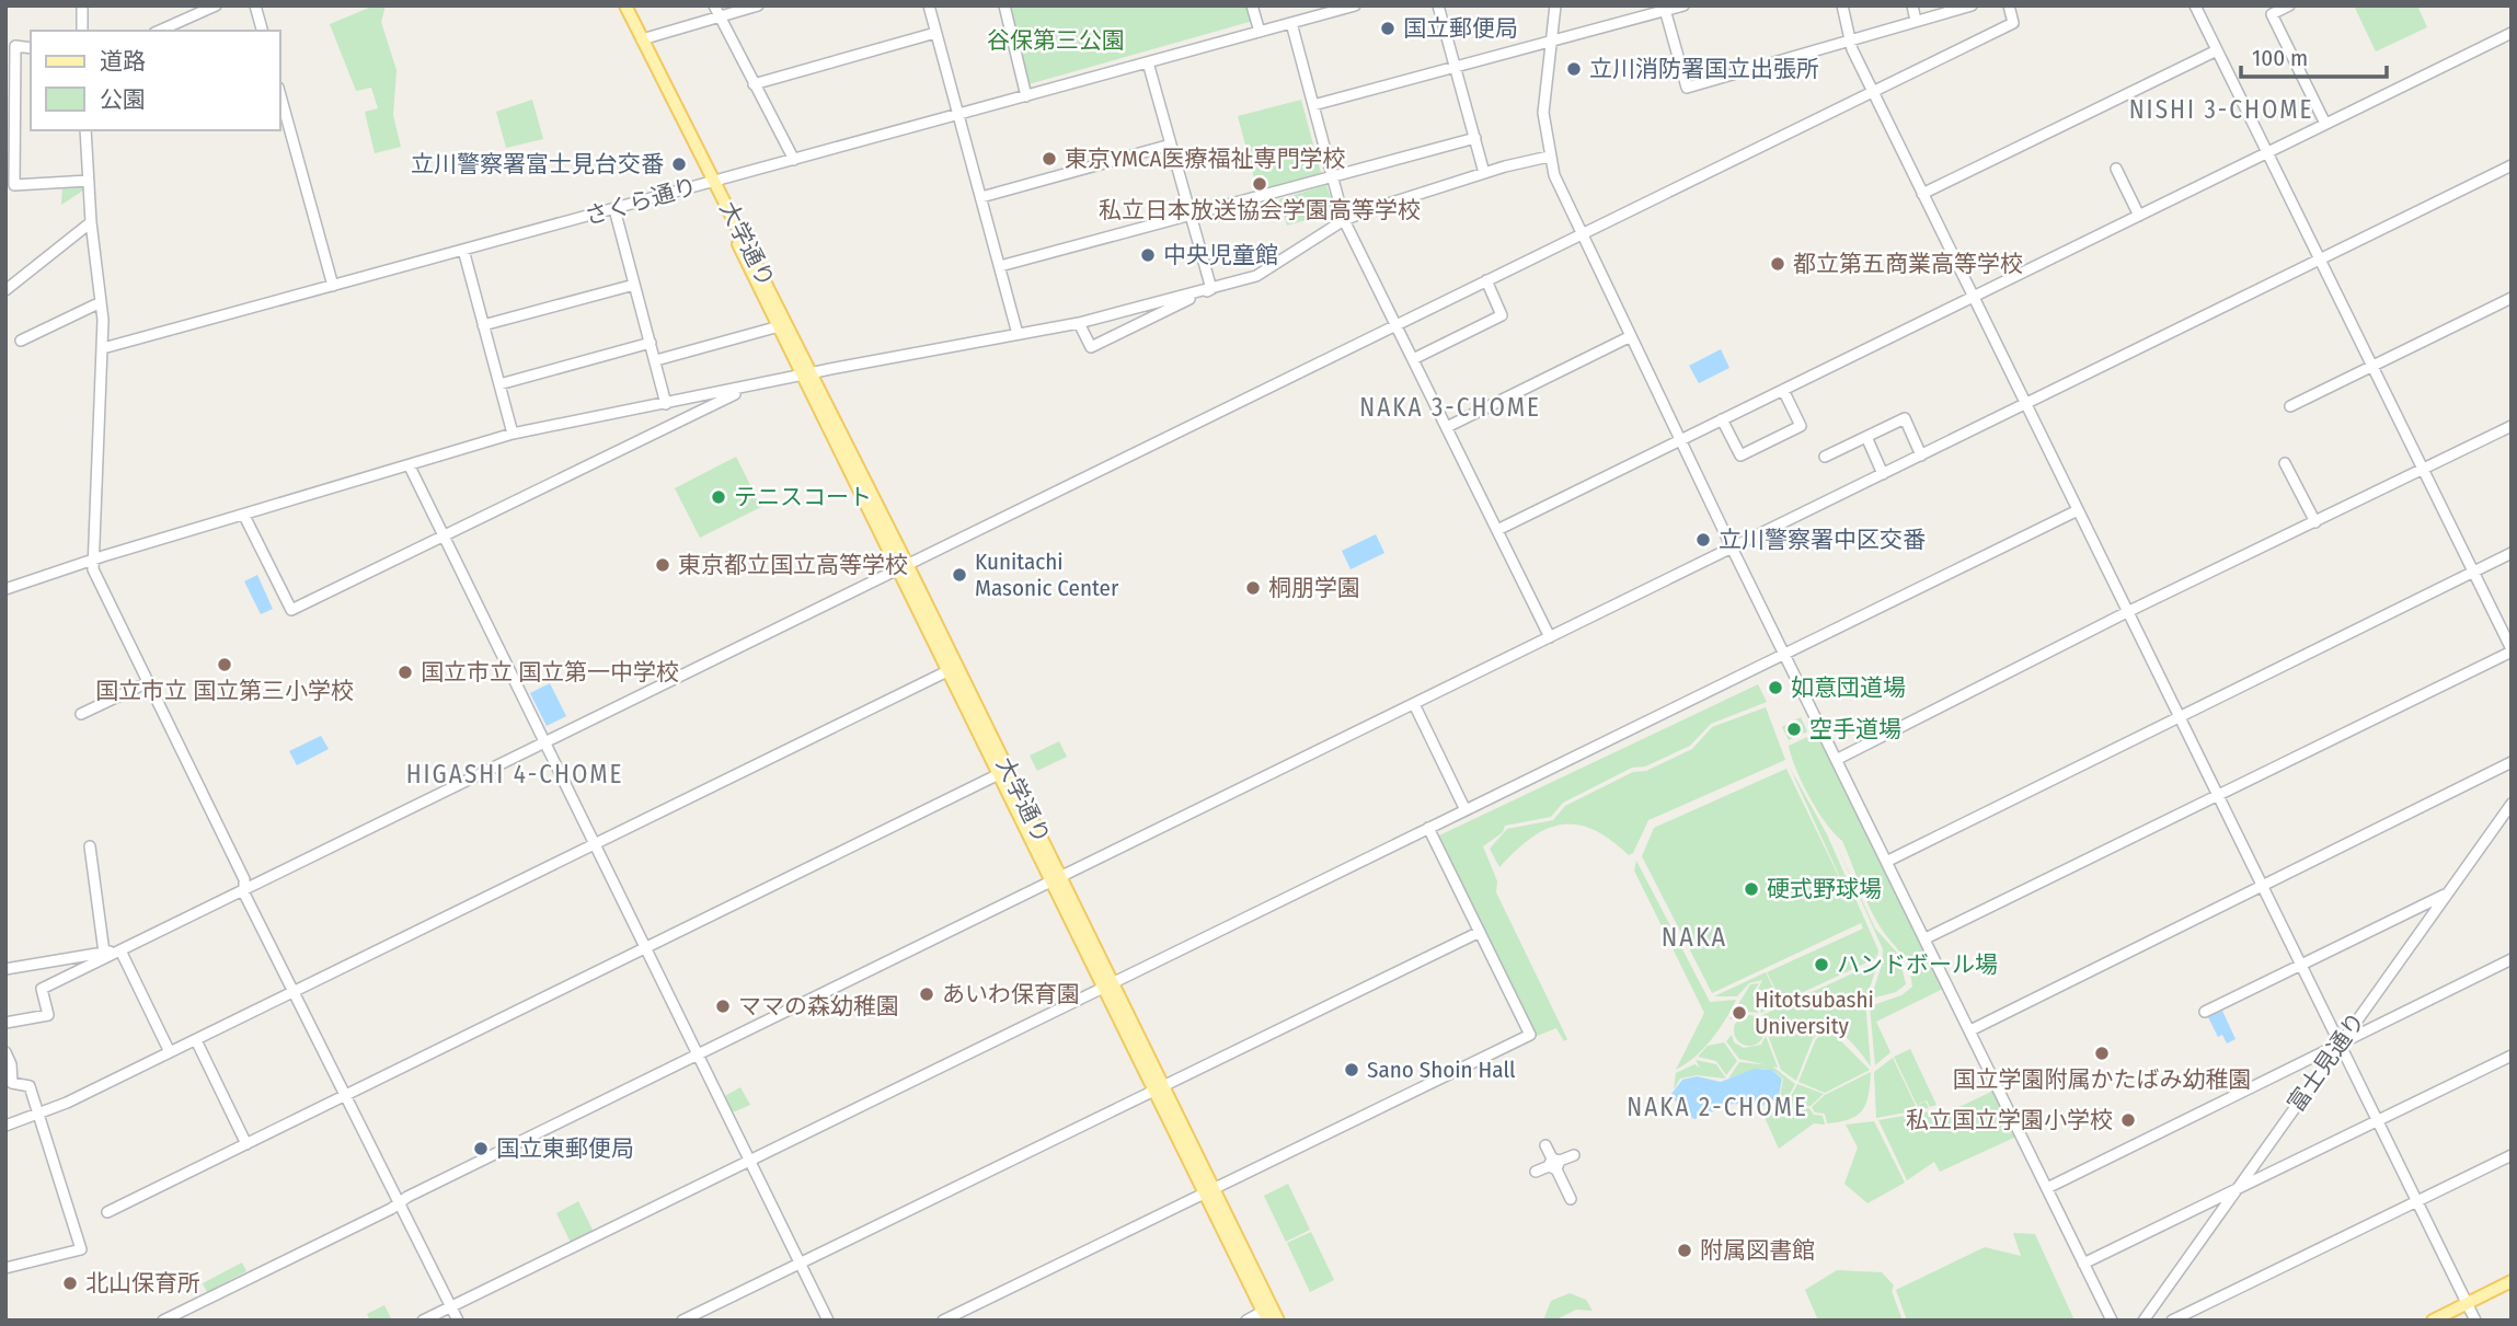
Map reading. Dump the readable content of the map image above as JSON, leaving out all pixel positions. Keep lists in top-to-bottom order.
{
  "streets": {
    "main road": ["大学通り"],
    "street": ["さくら通り", "富士見通り"]
  },
  "crossings": [
    ["さくら通り", "大学通り"]
  ],
  "districts": [
    "NISHI 3-CHOME",
    "NAKA 3-CHOME",
    "HIGASHI 4-CHOME",
    "NAKA",
    "NAKA 2-CHOME"
  ],
  "parks": ["谷保第三公園"],
  "places": [
    "国立郵便局",
    "立川消防署国立出張所",
    "東京YMCA医療福祉専門学校",
    "立川警察署富士見台交番",
    "私立日本放送協会学園高等学校",
    "中央児童館",
    "都立第五商業高等学校",
    "テニスコート",
    "立川警察署中区交番",
    "東京都立国立高等学校",
    "Kunitachi Masonic Center",
    "桐朋学園",
    "国立市立 国立第三小学校",
    "国立市立 国立第一中学校",
    "如意団道場",
    "空手道場",
    "硬式野球場",
    "ハンドボール場",
    "あいわ保育園",
    "ママの森幼稚園",
    "Hitotsubashi University",
    "国立学園附属かたばみ幼稚園",
    "Sano Shoin Hall",
    "私立国立学園小学校",
    "国立東郵便局",
    "附属図書館",
    "北山保育所"
  ],
  "legend": ["道路", "公園"],
  "scale_bar": "100 m"
}
